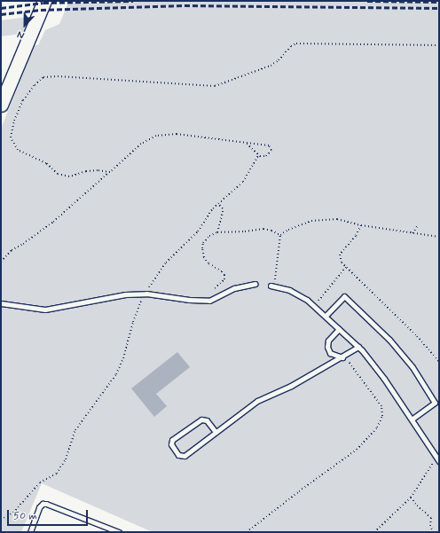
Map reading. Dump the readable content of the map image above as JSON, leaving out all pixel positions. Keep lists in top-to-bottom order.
{
  "scale_bar": "50 m",
  "north": "bottom"
}
